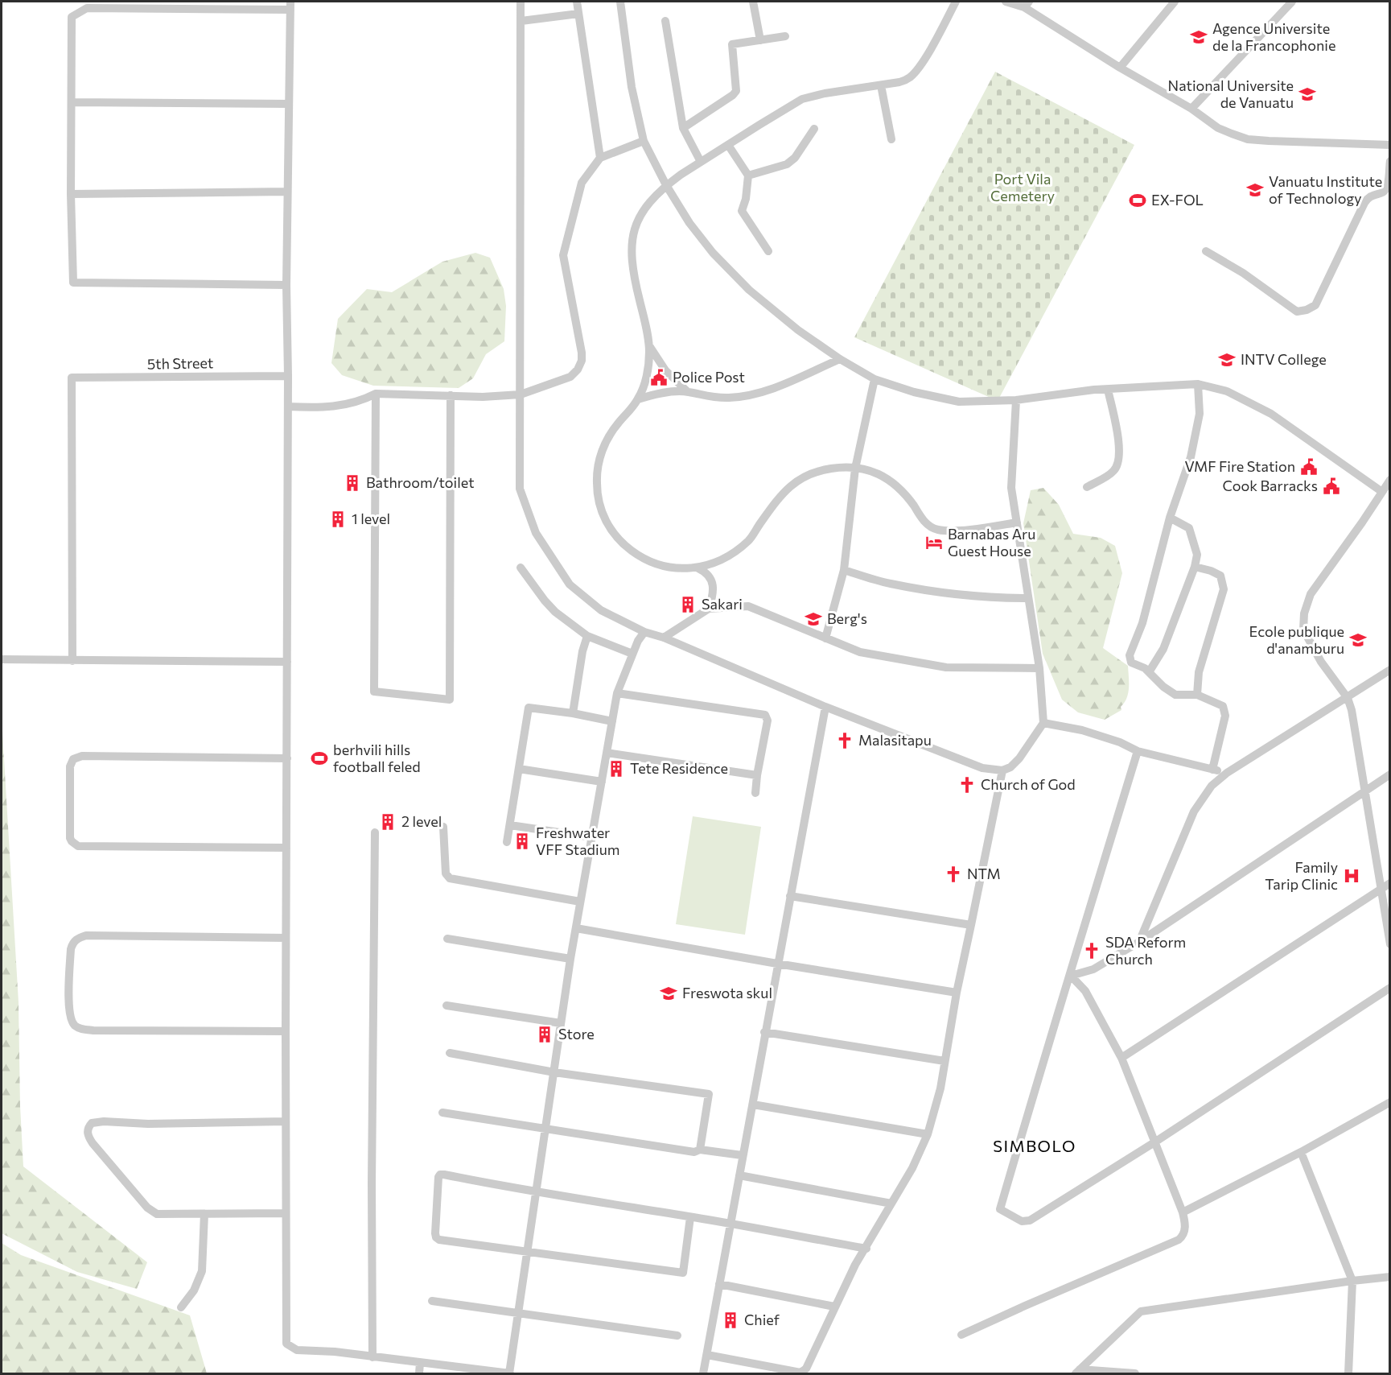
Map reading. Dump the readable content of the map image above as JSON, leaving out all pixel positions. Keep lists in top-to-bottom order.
{
  "streets": {
    "street": ["5th Street"]
  },
  "districts": ["SIMBOLO"],
  "parks": ["Port Vila Cemetery"],
  "places": {
    "school or university": [
      "Agence Universite de la Francophonie",
      "National Universite de Vanuatu",
      "Vanuatu Institute of Technology",
      "INTV College",
      "Berg's",
      "Ecole publique d'anamburu",
      "Freswota skul"
    ],
    "sports": ["EX-FOL", "berhvili hills football feled"],
    "public building": ["Police Post", "VMF Fire Station", "Cook Barracks"],
    "building": [
      "Bathroom/toilet",
      "1 level",
      "Sakari",
      "Tete Residence",
      "2 level",
      "Freshwater VFF Stadium",
      "Store",
      "Chief"
    ],
    "hotel": ["Barnabas Aru Guest House"],
    "church": [
      "Malasitapu",
      "Church of God",
      "NTM",
      "SDA Reform Church"
    ],
    "hospital": ["Family Tarip Clinic"]
  }
}
